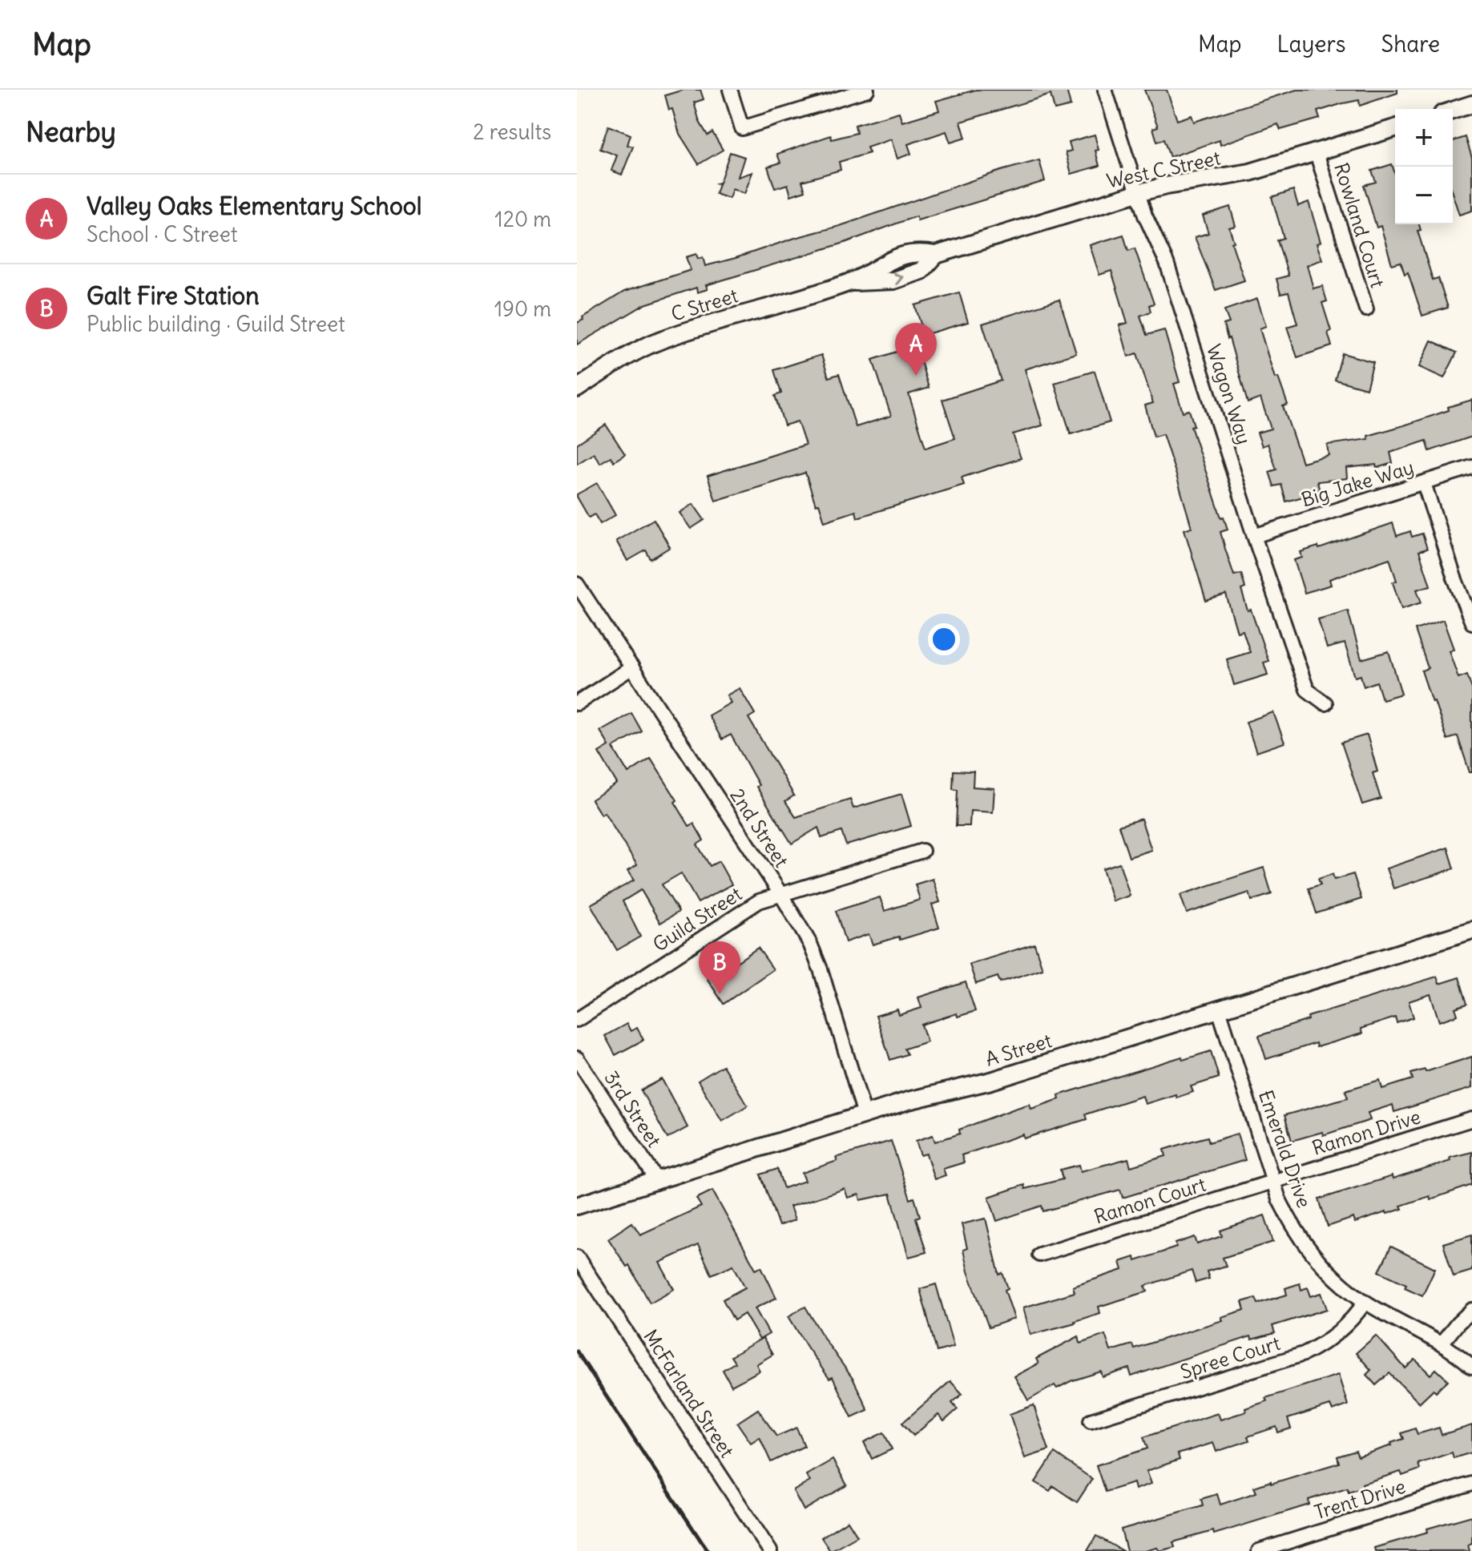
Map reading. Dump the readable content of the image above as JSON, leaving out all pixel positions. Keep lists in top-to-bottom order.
{
  "streets": {
    "street": [
      "West C Street",
      "Rowland Court",
      "C Street",
      "Wagon Way",
      "Big Jake Way",
      "2nd Street",
      "Guild Street",
      "A Street",
      "3rd Street",
      "Ramon Drive",
      "Emerald Drive",
      "Ramon Court",
      "Spree Court",
      "McFarland Street",
      "Trent Drive"
    ]
  },
  "crossings": [
    ["West C Street", "Rowland Court"],
    ["West C Street", "C Street"],
    ["West C Street", "Wagon Way"],
    ["Wagon Way", "Big Jake Way"],
    ["2nd Street", "Guild Street"],
    ["2nd Street", "A Street"],
    ["A Street", "3rd Street"],
    ["A Street", "Emerald Drive"],
    ["Ramon Drive", "Emerald Drive"],
    ["Ramon Drive", "Ramon Court"],
    ["Emerald Drive", "Ramon Court"],
    ["Emerald Drive", "Spree Court"]
  ],
  "page": {
    "header": "Map",
    "nav": ["Map", "Layers", "Share"],
    "heading": ["Nearby", "2 results"],
    "map_buttons": ["+", "−"],
    "list": [
      {
        "mark": "A",
        "name": "Valley Oaks Elementary School",
        "note": "School · C Street",
        "value": "120 m"
      },
      {
        "mark": "B",
        "name": "Galt Fire Station",
        "note": "Public building · Guild Street",
        "value": "190 m"
      }
    ],
    "pins": ["A", "B"]
  }
}
